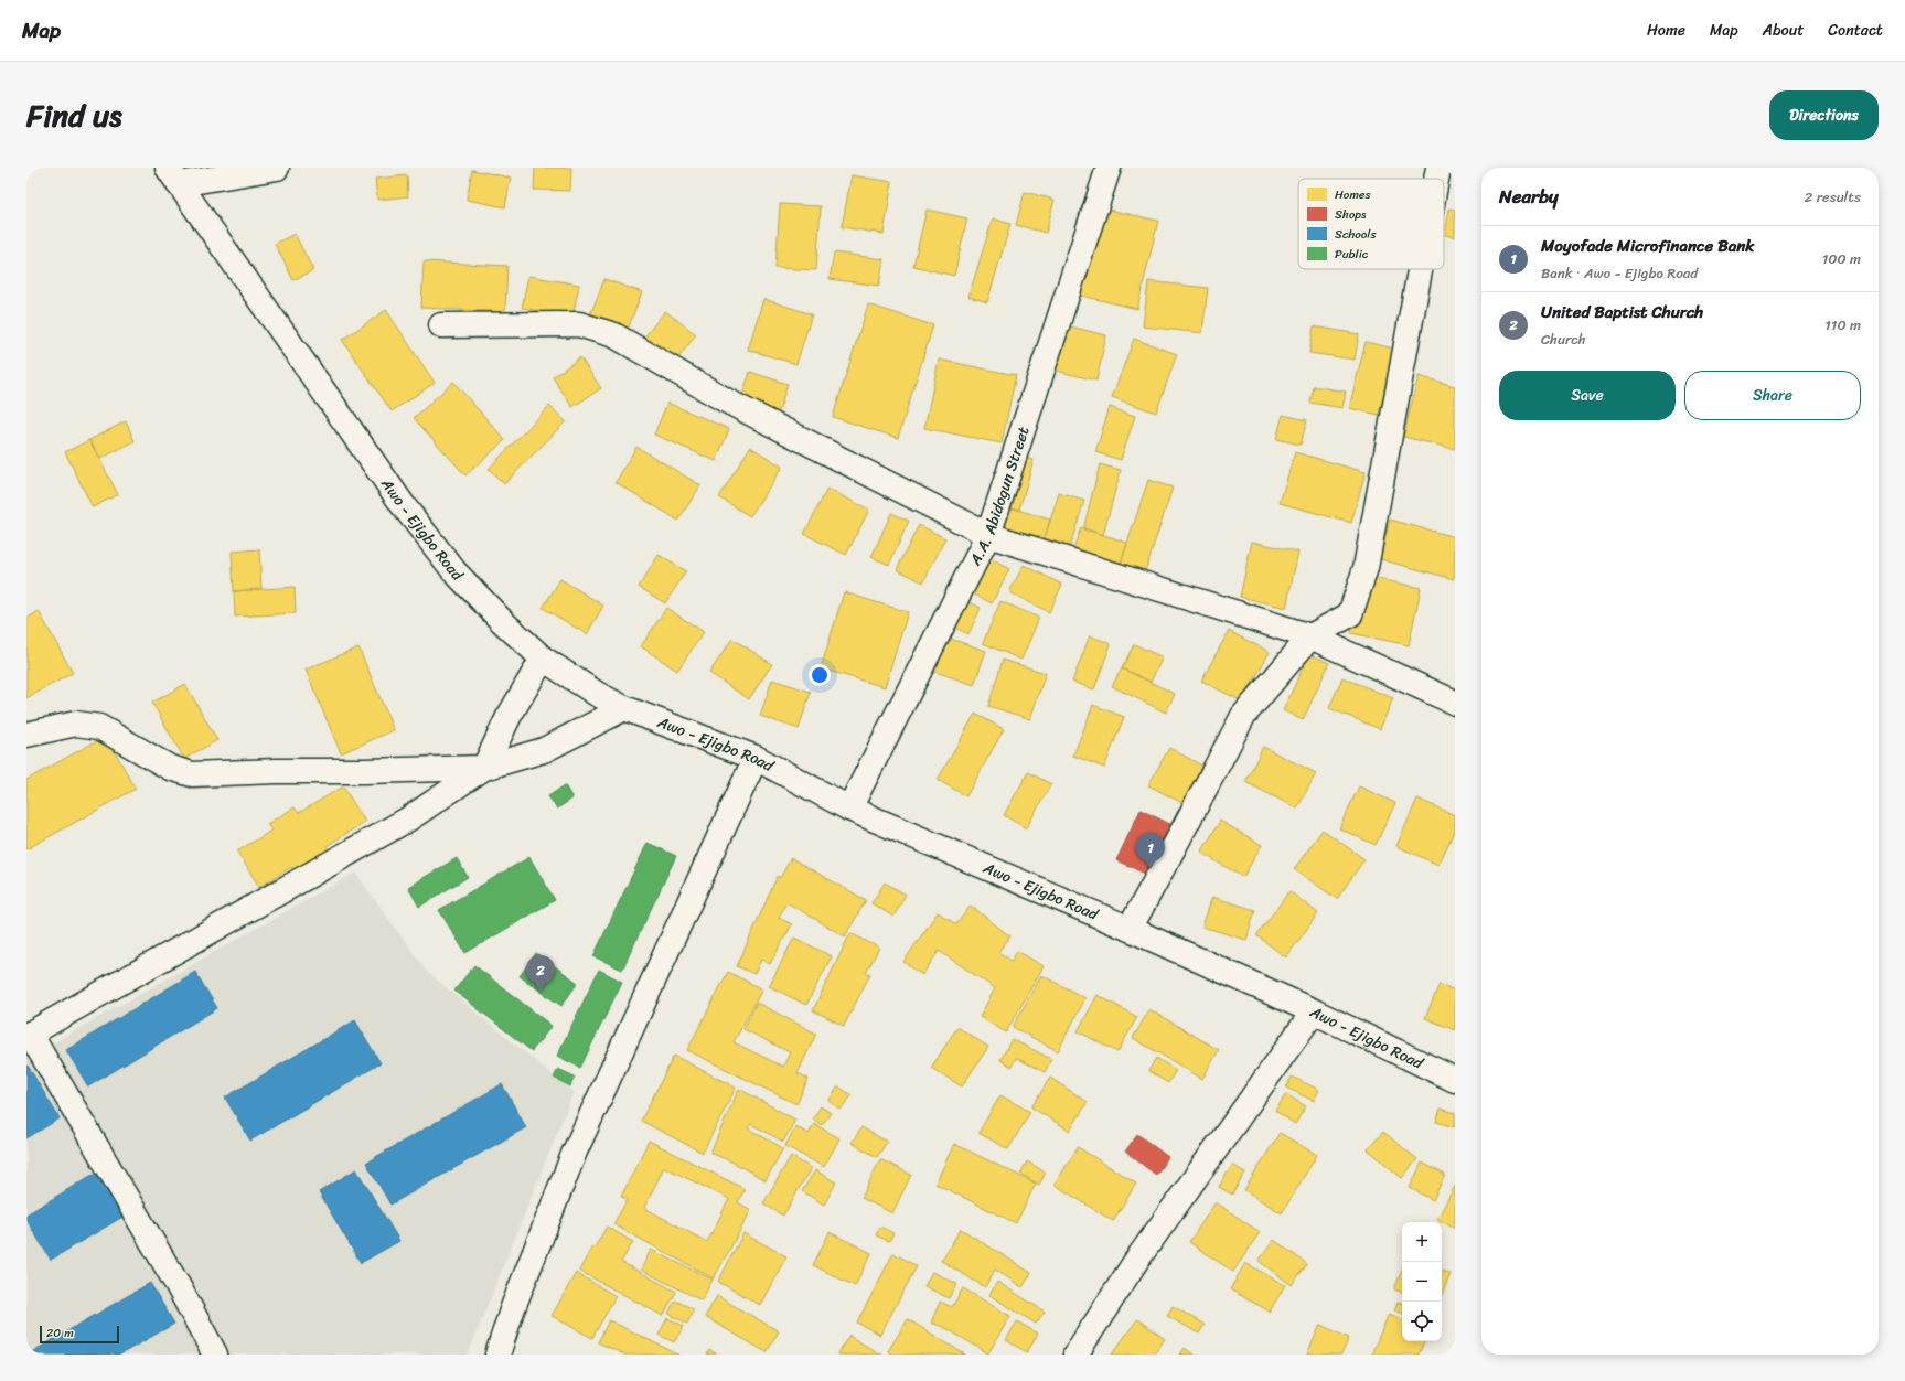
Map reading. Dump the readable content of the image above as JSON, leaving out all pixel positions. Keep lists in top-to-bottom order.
{
  "streets": {
    "street": ["A.A. Abidogun Street", "Awo - Ejigbo Road"]
  },
  "crossings": [
    ["A.A. Abidogun Street", "Awo - Ejigbo Road"]
  ],
  "legend": [
    "Homes",
    "Shops",
    "Schools",
    "Public"
  ],
  "scale_bar": "20 m",
  "page": {
    "header": "Map",
    "nav": [
      "Home",
      "Map",
      "About",
      "Contact"
    ],
    "title": "Find us",
    "buttons": [
      "Directions",
      ["Save", "Share"]
    ],
    "heading": ["Nearby", "2 results"],
    "list": [
      {
        "mark": "1",
        "name": "Moyofade Microfinance Bank",
        "note": "Bank · Awo - Ejigbo Road",
        "value": "100 m"
      },
      {
        "mark": "2",
        "name": "United Baptist Church",
        "note": "Church",
        "value": "110 m"
      }
    ],
    "pins": ["1", "2"],
    "map_buttons": ["+", "−"],
    "scale": "20 m"
  }
}
